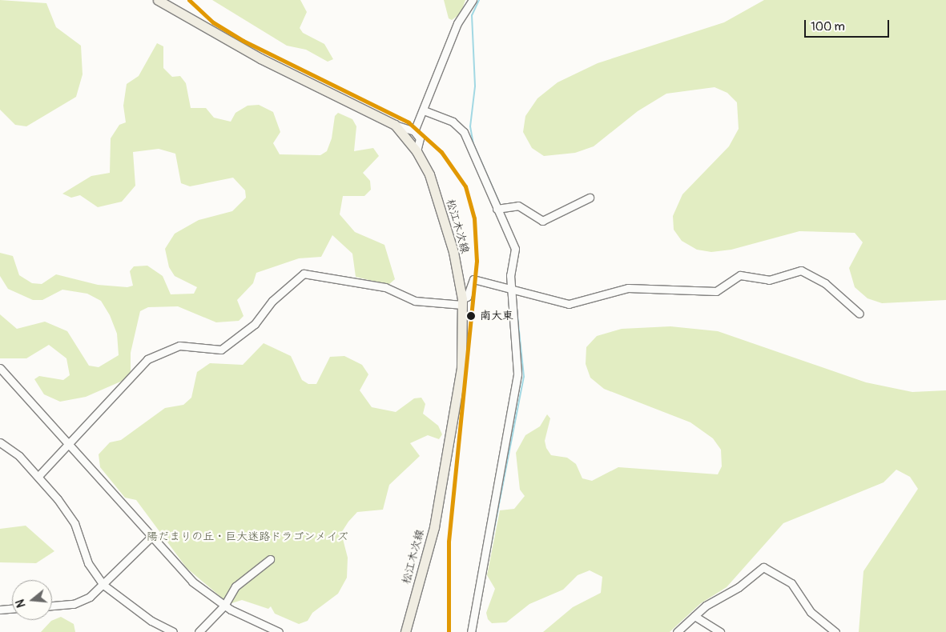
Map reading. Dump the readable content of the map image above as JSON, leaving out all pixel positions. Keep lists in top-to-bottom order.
{
  "streets": {
    "main road": ["松江木次線"]
  },
  "parks": ["陽だまりの丘・巨大迷路ドラゴンメイズ"],
  "places": ["南大東"],
  "scale_bar": "100 m",
  "north": "left"
}
